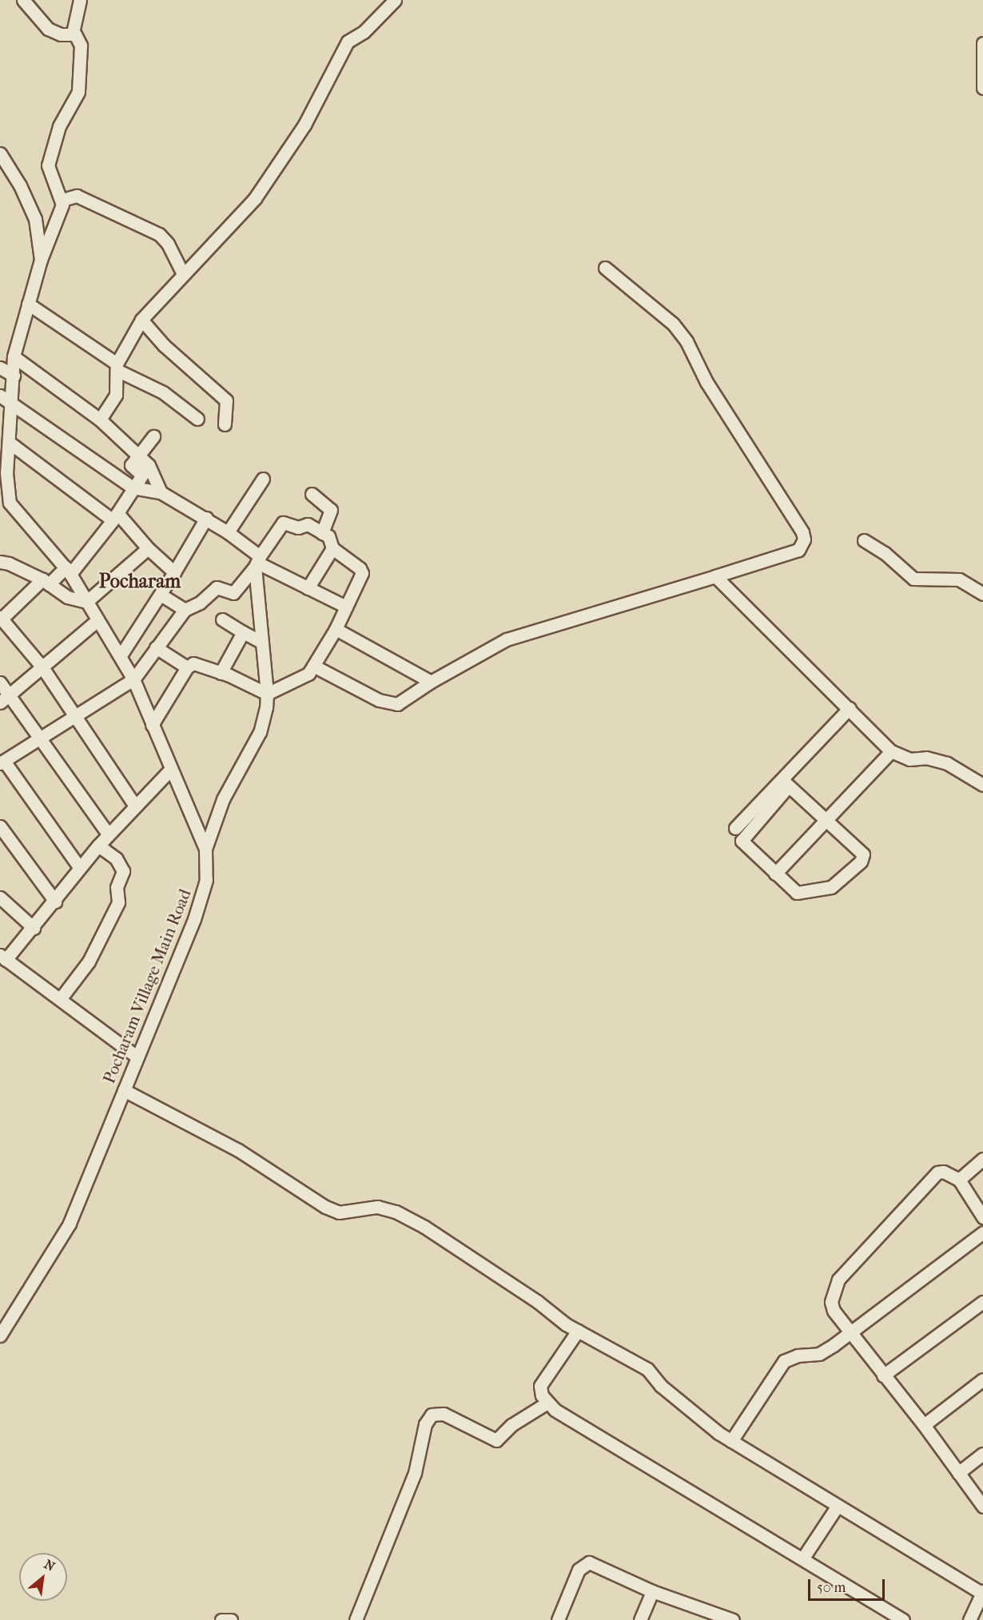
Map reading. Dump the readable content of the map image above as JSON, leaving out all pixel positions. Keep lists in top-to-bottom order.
{
  "streets": {
    "street": ["Pocharam Village Main Road"]
  },
  "districts": ["Pocharam"],
  "scale_bar": "50 m",
  "north": "top right"
}
